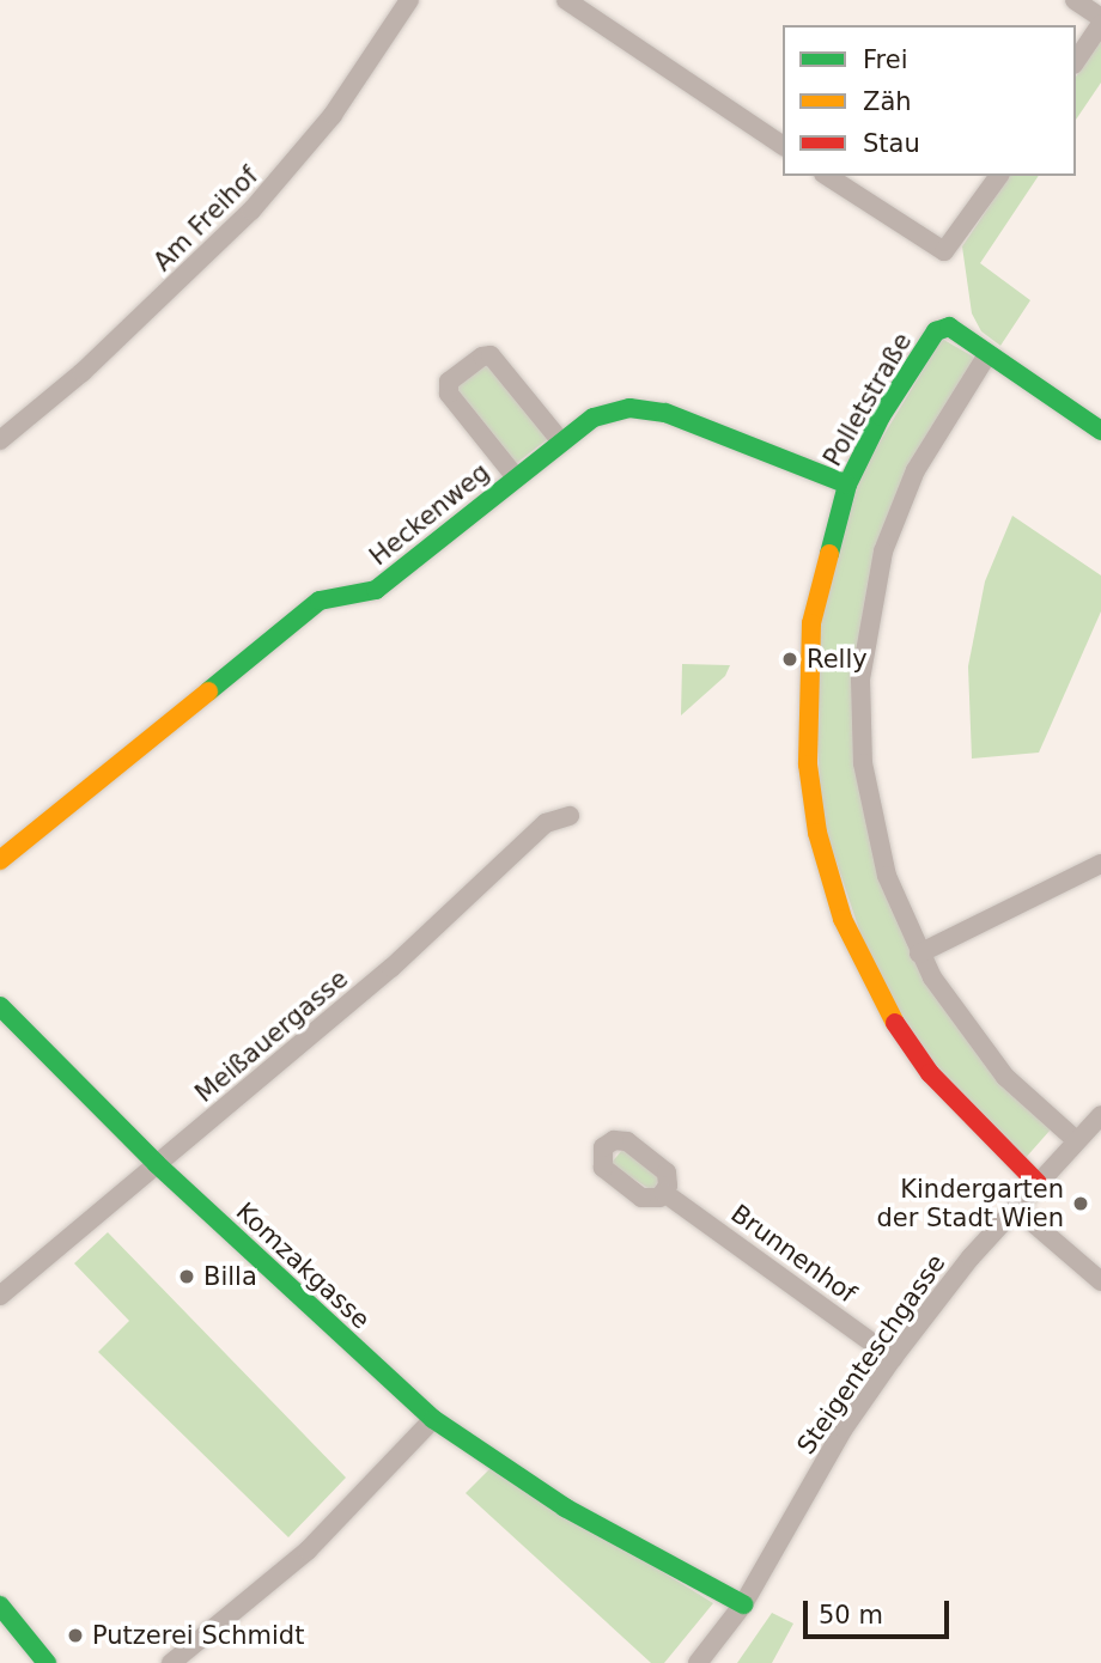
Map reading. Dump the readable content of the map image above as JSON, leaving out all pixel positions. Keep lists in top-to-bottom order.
{
  "streets": {
    "street": [
      "Am Freihof",
      "Polletstraße",
      "Heckenweg",
      "Meißauergasse",
      "Brunnenhof",
      "Komzakgasse",
      "Steigenteschgasse"
    ]
  },
  "crossings": [
    ["Polletstraße", "Heckenweg"],
    ["Polletstraße", "Steigenteschgasse"],
    ["Meißauergasse", "Komzakgasse"],
    ["Brunnenhof", "Steigenteschgasse"],
    ["Komzakgasse", "Steigenteschgasse"]
  ],
  "places": [
    "Relly",
    "Kindergarten der Stadt Wien",
    "Billa",
    "Putzerei Schmidt"
  ],
  "legend": ["Frei", "Zäh", "Stau"],
  "scale_bar": "50 m"
}
